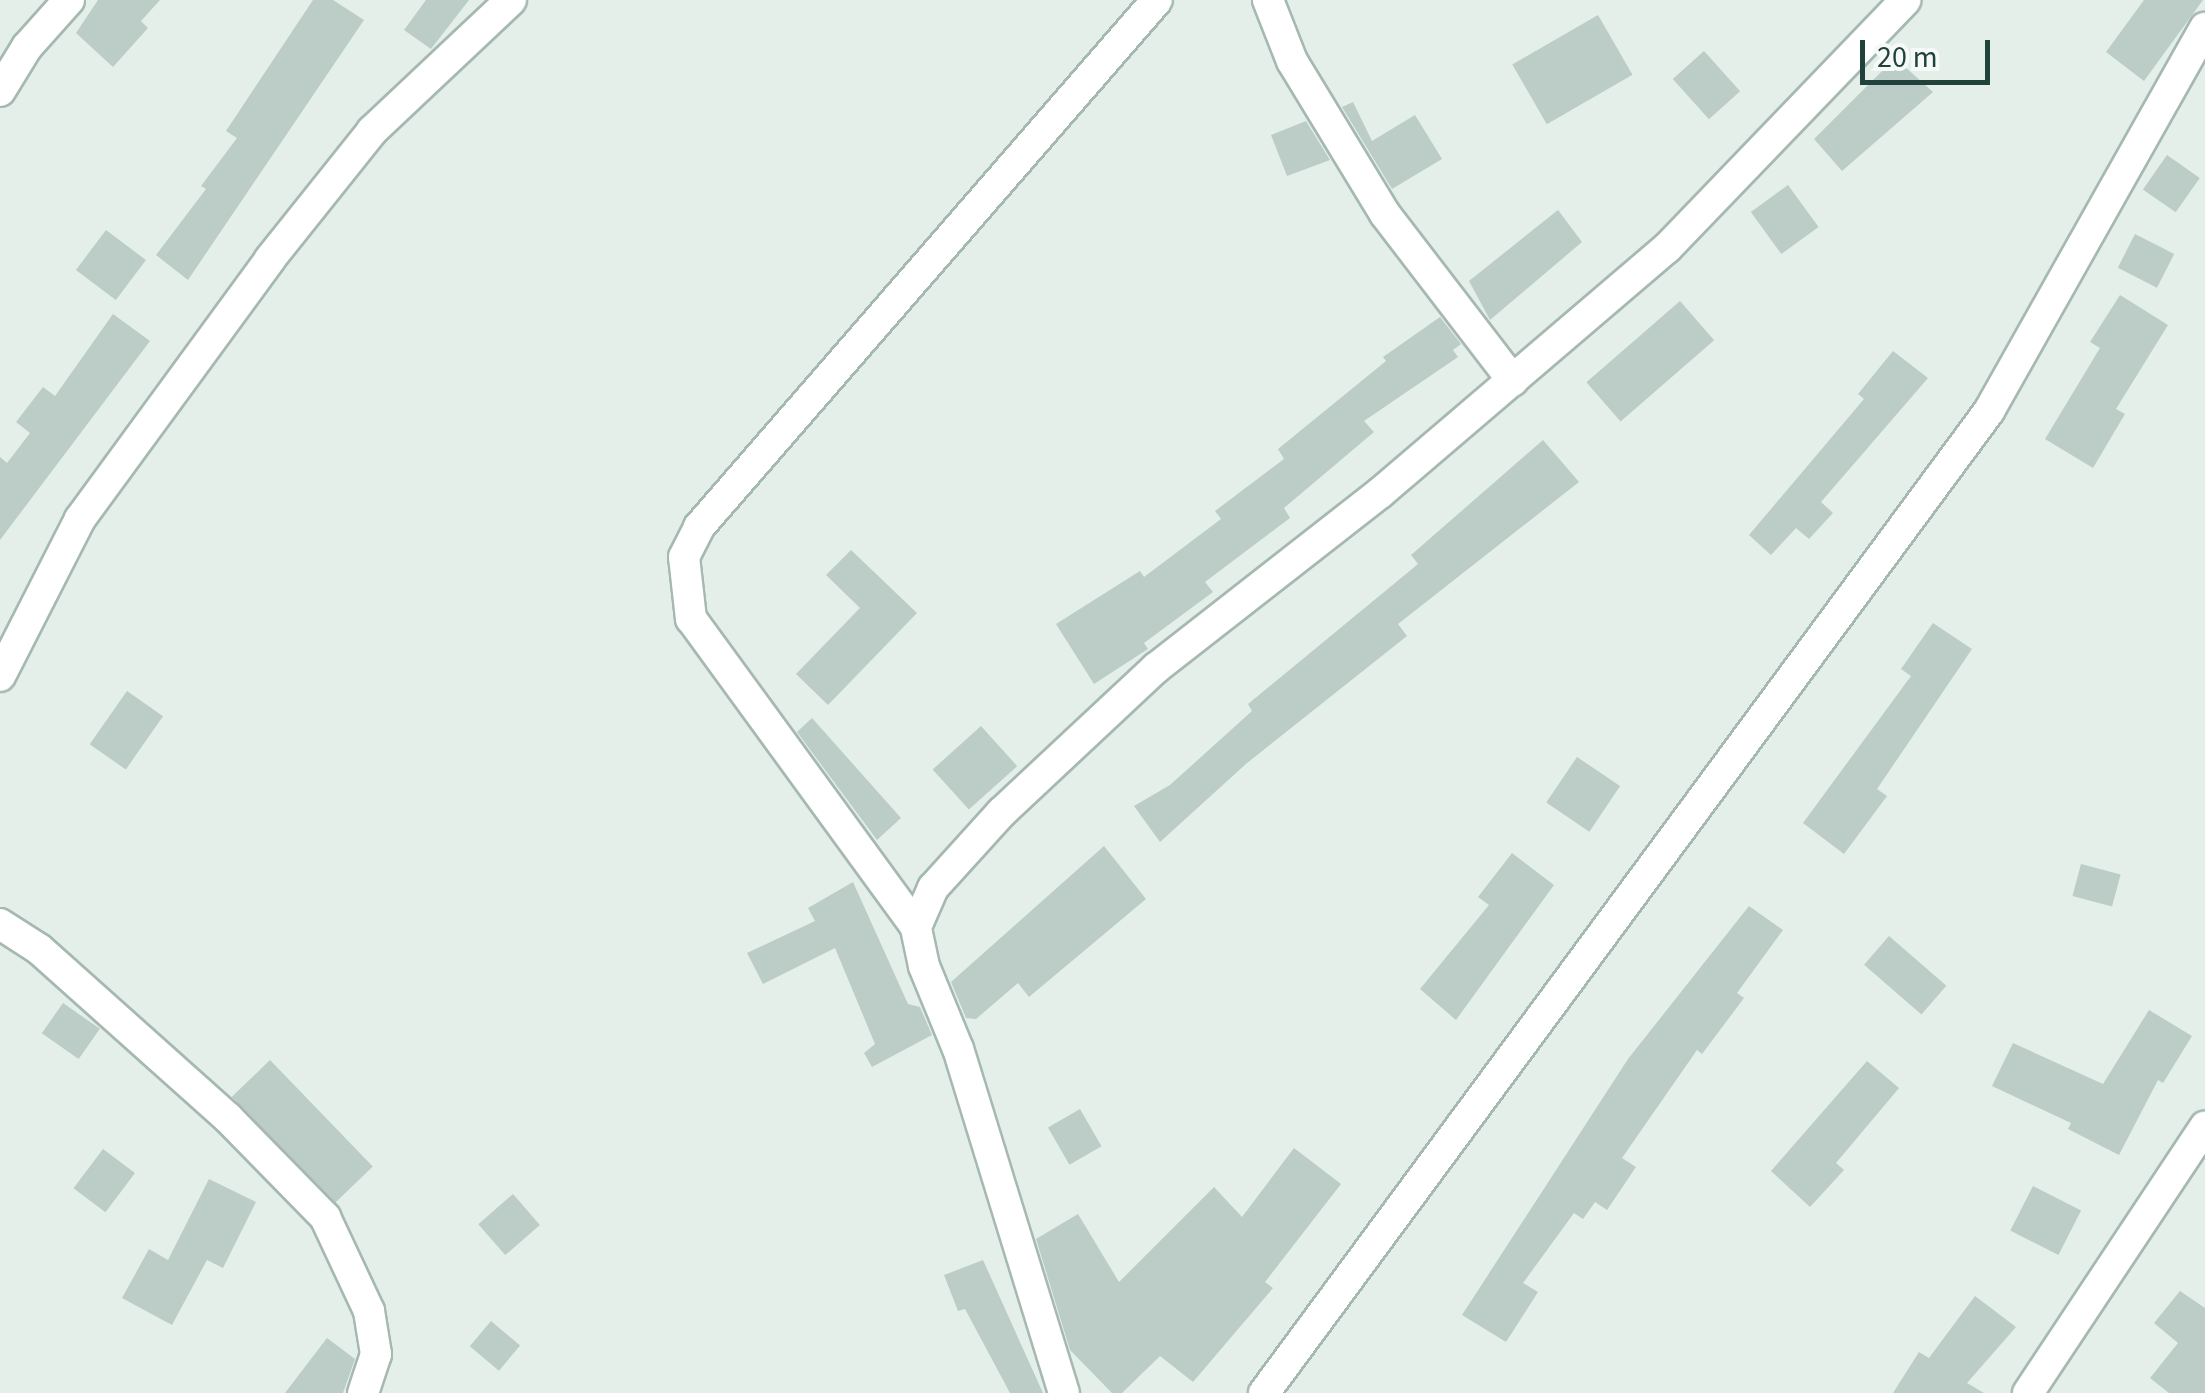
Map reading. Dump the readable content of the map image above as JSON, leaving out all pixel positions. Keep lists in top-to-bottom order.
{
  "scale_bar": "20 m"
}
